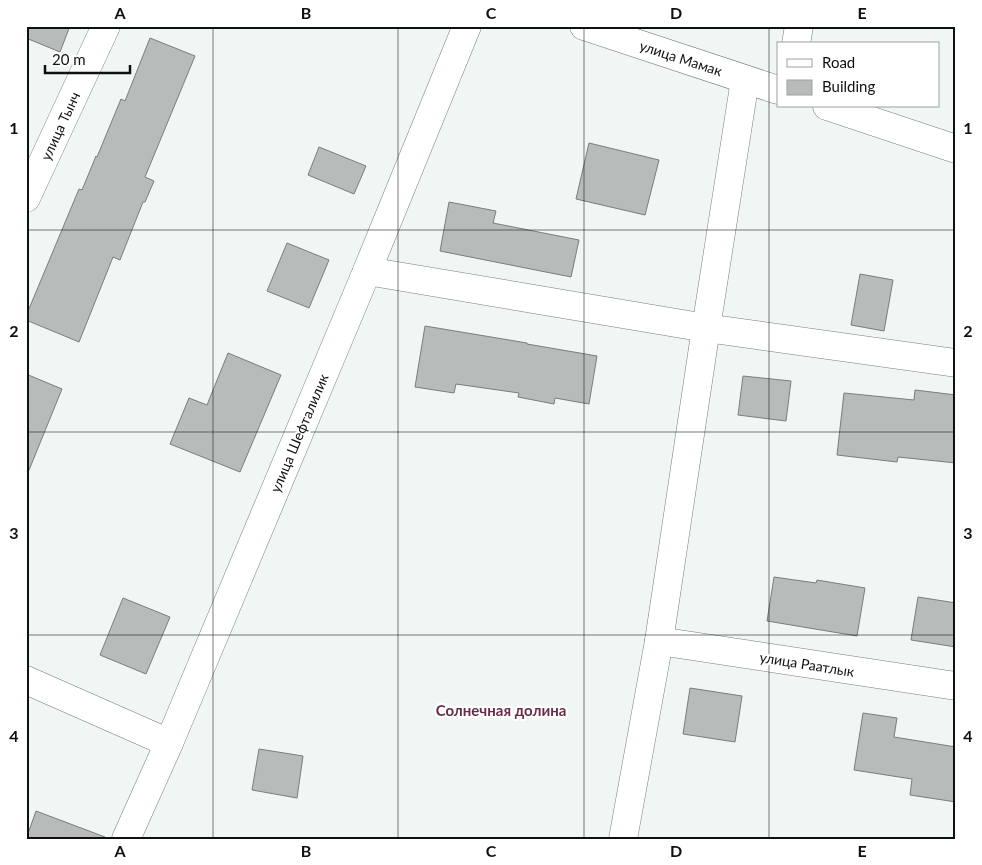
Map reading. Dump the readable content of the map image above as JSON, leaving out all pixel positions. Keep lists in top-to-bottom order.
{
  "streets": {
    "street": [
      "улица Мамак",
      "улица Тынч",
      "улица Шефталилик",
      "улица Раатлык"
    ]
  },
  "districts": ["Солнечная долина"],
  "legend": ["Road", "Building"],
  "scale_bar": "20 m",
  "grid": {
    "columns": [
      "A",
      "B",
      "C",
      "D",
      "E"
    ],
    "rows": [
      "1",
      "2",
      "3",
      "4"
    ]
  }
}
